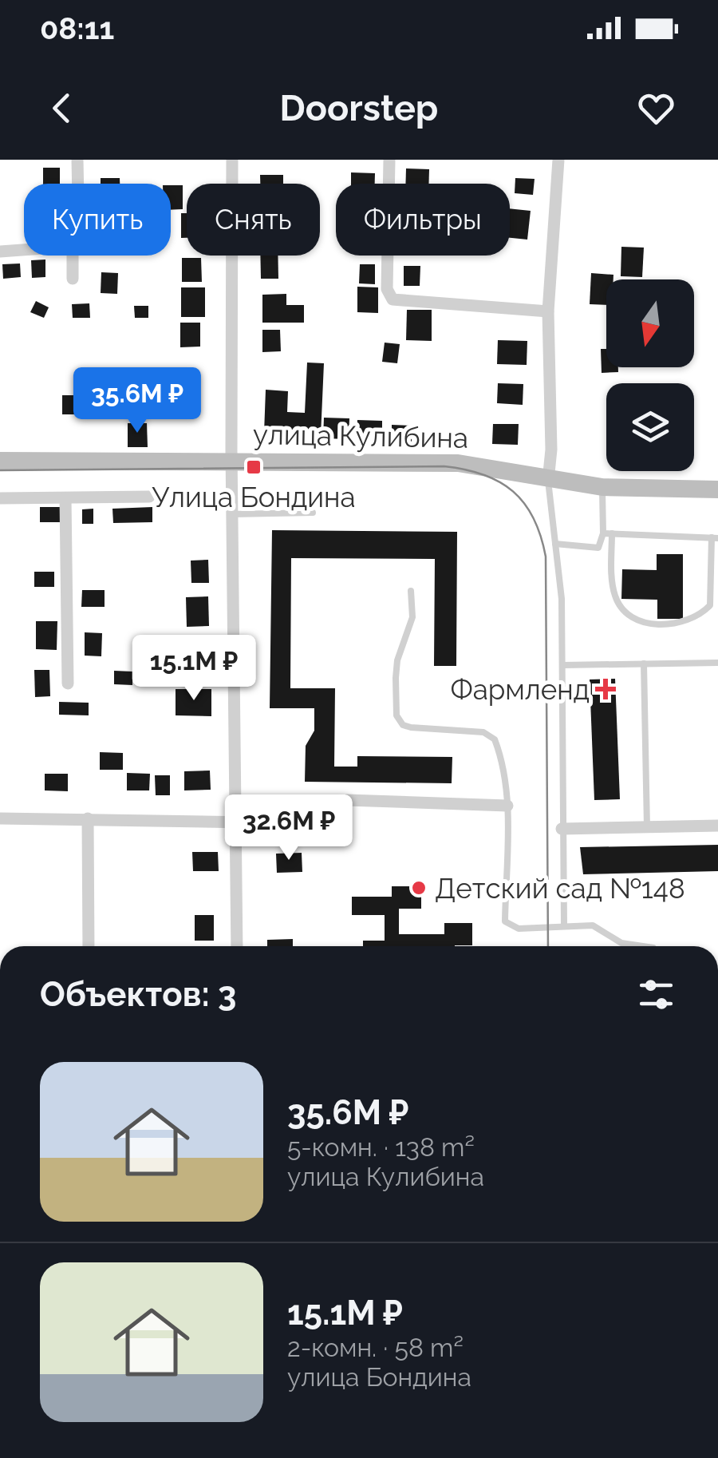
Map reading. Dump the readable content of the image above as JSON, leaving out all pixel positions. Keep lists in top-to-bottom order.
{
  "streets": {
    "main road": ["улица Кулибина"]
  },
  "places": {
    "transit": ["Улица Бондина"],
    "health": ["Фармленд"],
    "other": ["Детский сад №148"]
  },
  "north": "bottom",
  "page": {
    "status": "08:11",
    "header": "Doorstep",
    "chip": ["Купить", "Снять", "Фильтры"],
    "price": ["35.6M ₽", "15.1M ₽", "32.6M ₽"],
    "heading": "Объектов: 3",
    "list": [
      {
        "name": "35.6M ₽",
        "note": "5-комн. · 138 m² · улица Кулибина"
      },
      {
        "name": "15.1M ₽",
        "note": "2-комн. · 58 m² · улица Бондина"
      }
    ]
  }
}
